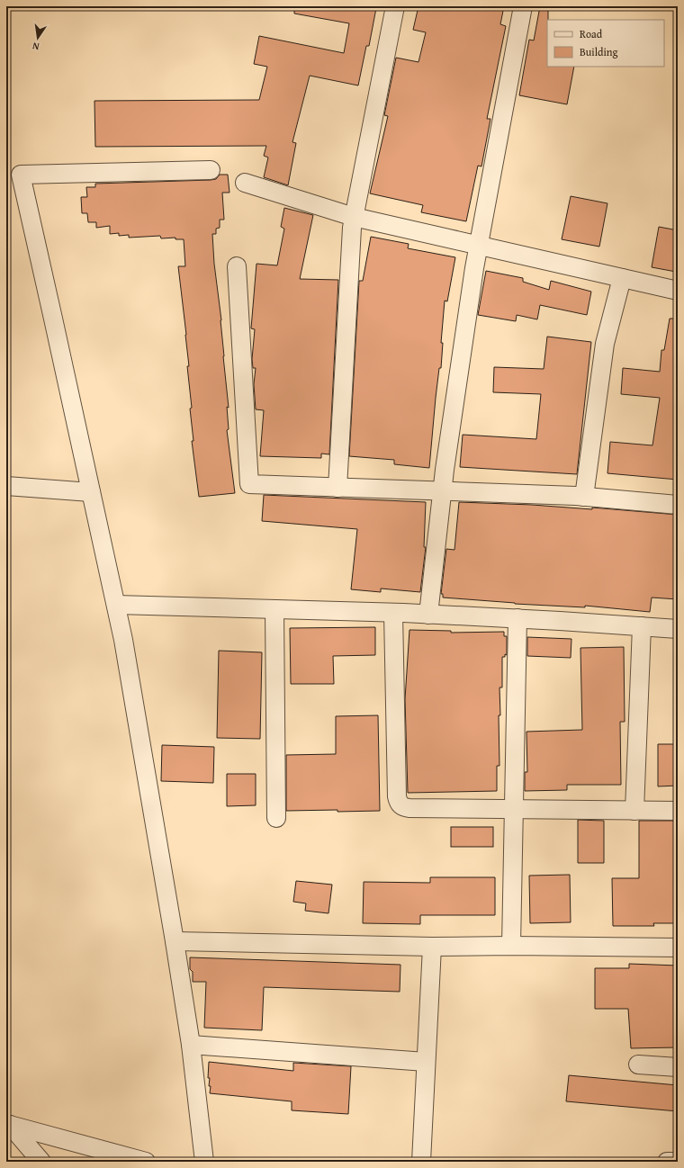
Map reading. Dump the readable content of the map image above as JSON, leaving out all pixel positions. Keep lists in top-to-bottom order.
{
  "legend": ["Road", "Building"],
  "north": "bottom"
}
